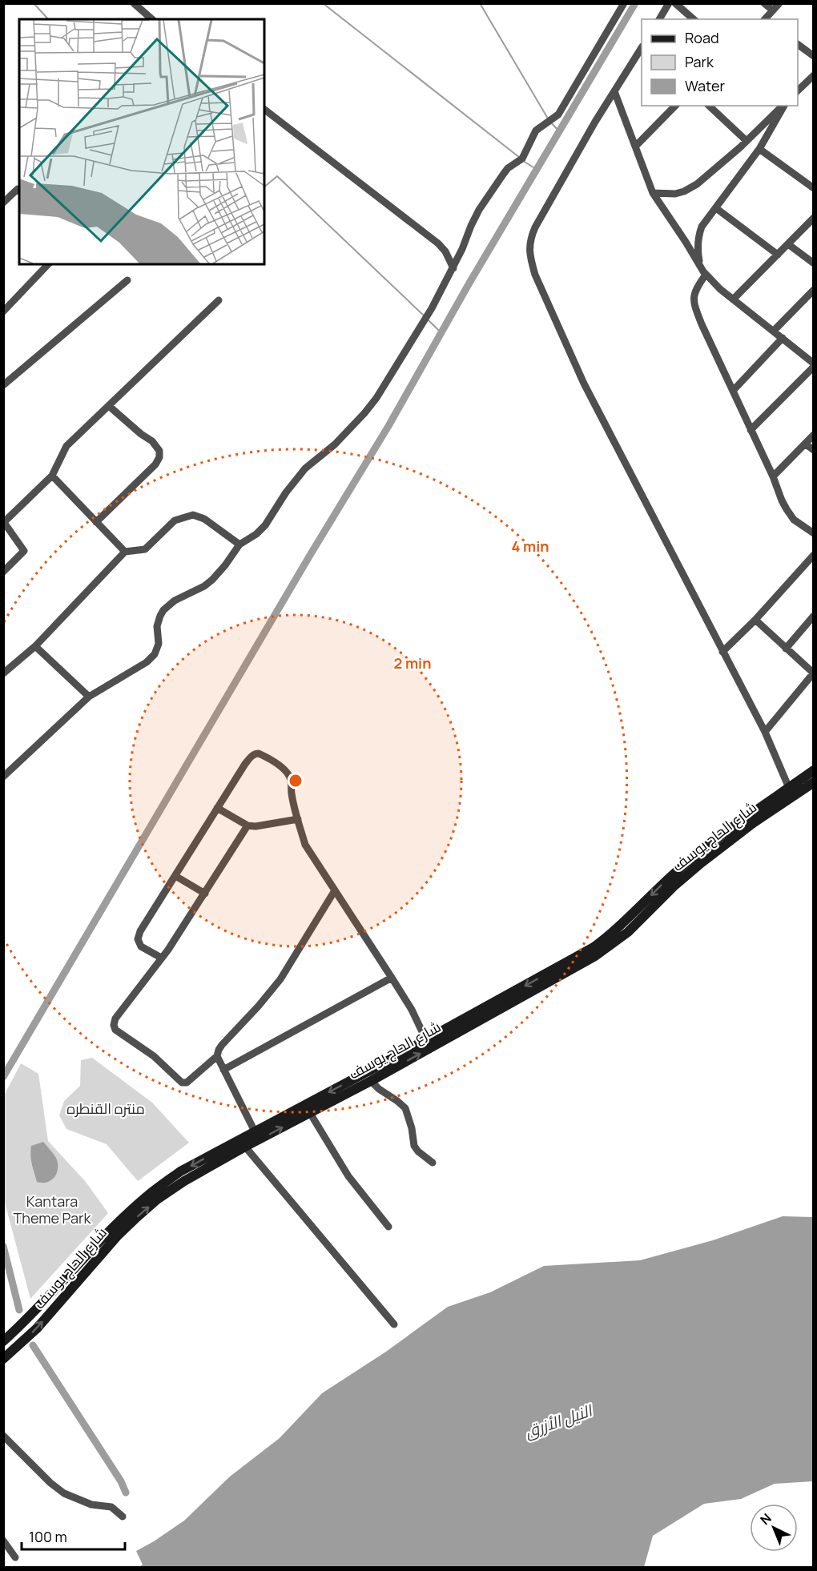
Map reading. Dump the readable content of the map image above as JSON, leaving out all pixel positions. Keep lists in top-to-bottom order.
{
  "streets": {
    "main road": ["شارع الحاج يوسف"]
  },
  "water": ["النيل الأزرق"],
  "parks": ["منتره القنطره", "Kantara Theme Park"],
  "legend": ["Road", "Park", "Water"],
  "scale_bar": "100 m",
  "north": "top left",
  "rings": ["4 min", "2 min"]
}
